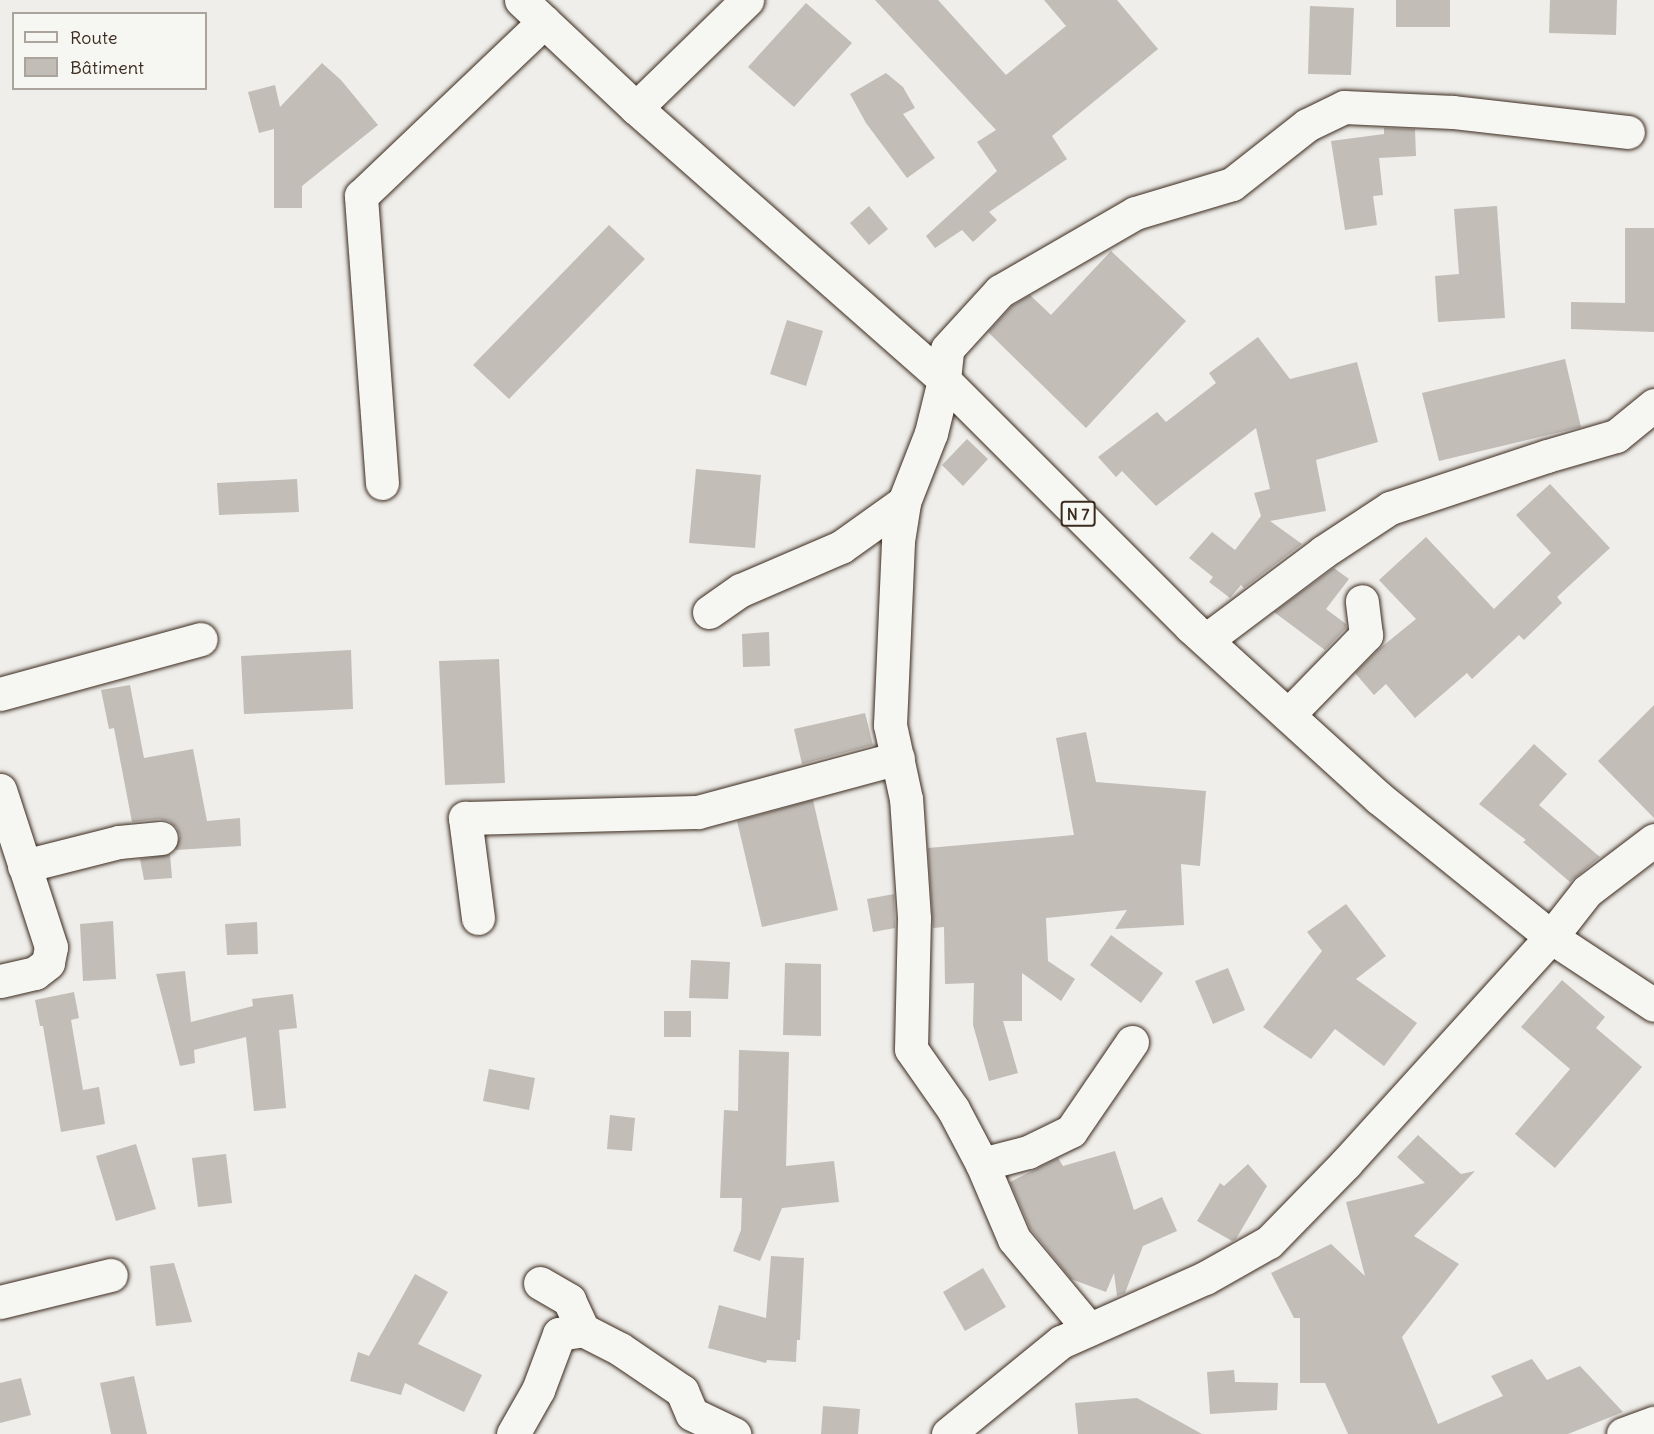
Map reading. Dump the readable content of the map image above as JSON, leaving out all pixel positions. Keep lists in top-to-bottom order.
{
  "streets": {
    "street": ["N 7"]
  },
  "legend": ["Route", "Bâtiment"]
}
